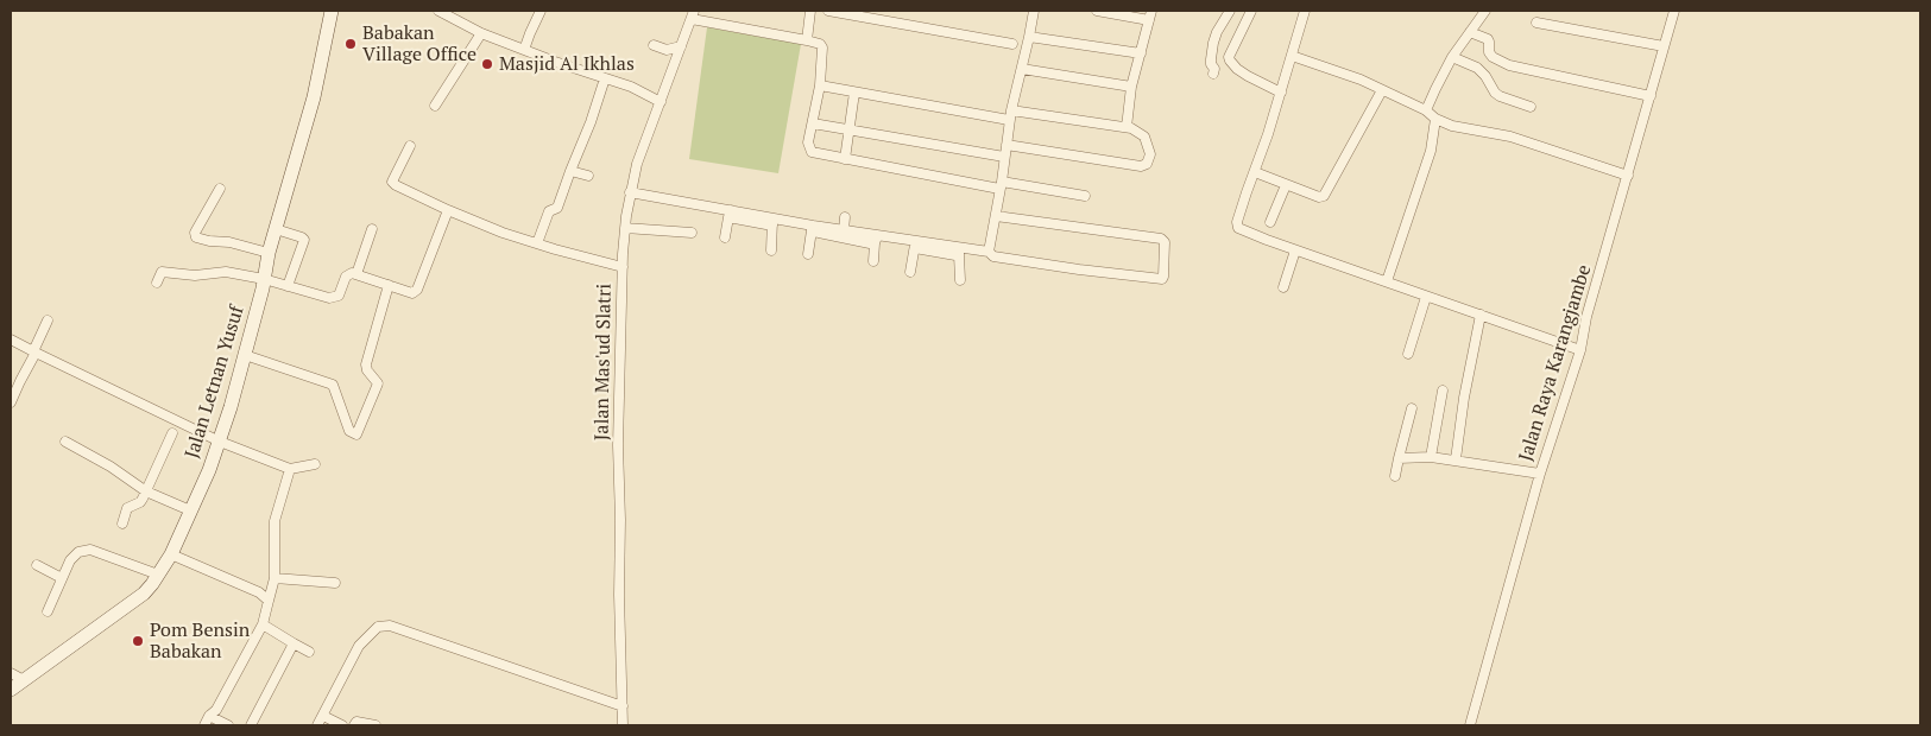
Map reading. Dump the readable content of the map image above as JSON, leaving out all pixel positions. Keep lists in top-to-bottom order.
{
  "streets": {
    "street": ["Jalan Mas'ud Slatri", "Jalan Raya Karangjambe", "Jalan Letnan Yusuf"]
  },
  "places": ["Babakan Village Office", "Masjid Al Ikhlas", "Pom Bensin Babakan"]
}
